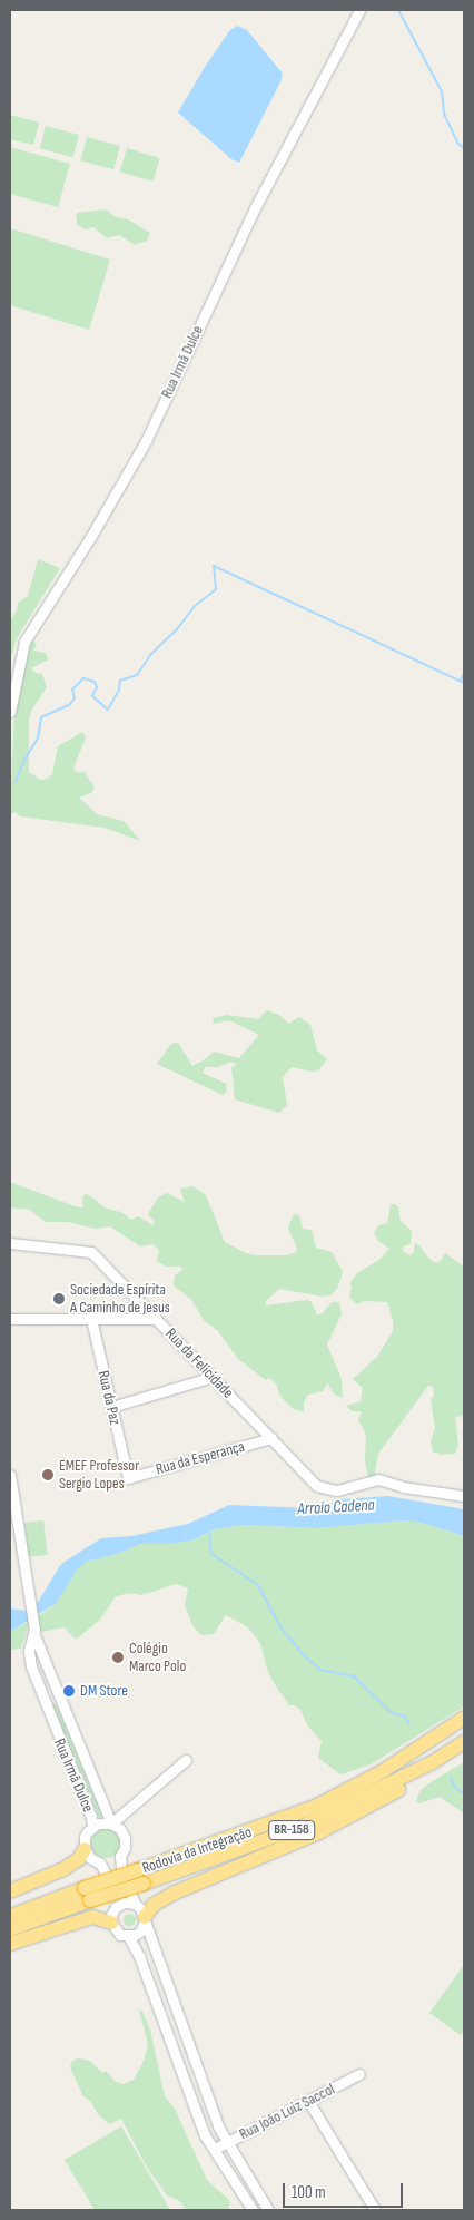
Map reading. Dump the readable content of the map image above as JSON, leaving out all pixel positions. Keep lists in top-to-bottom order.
{
  "streets": {
    "highway": ["BR-158", "Rodovia da Integração"],
    "street": [
      "Rua Irmã Dulce",
      "Rua da Felicidade",
      "Rua da Paz",
      "Rua da Esperança",
      "Rua João Luiz Saccol"
    ]
  },
  "crossings": [
    ["Rua da Felicidade", "Rua da Esperança"],
    ["Rua da Paz", "Rua da Esperança"]
  ],
  "water": ["Arroio Cadena"],
  "places": [
    "Sociedade Espírita A Caminho de Jesus",
    "EMEF Professor Sergio Lopes",
    "Colégio Marco Polo",
    "DM Store"
  ],
  "scale_bar": "100 m"
}
